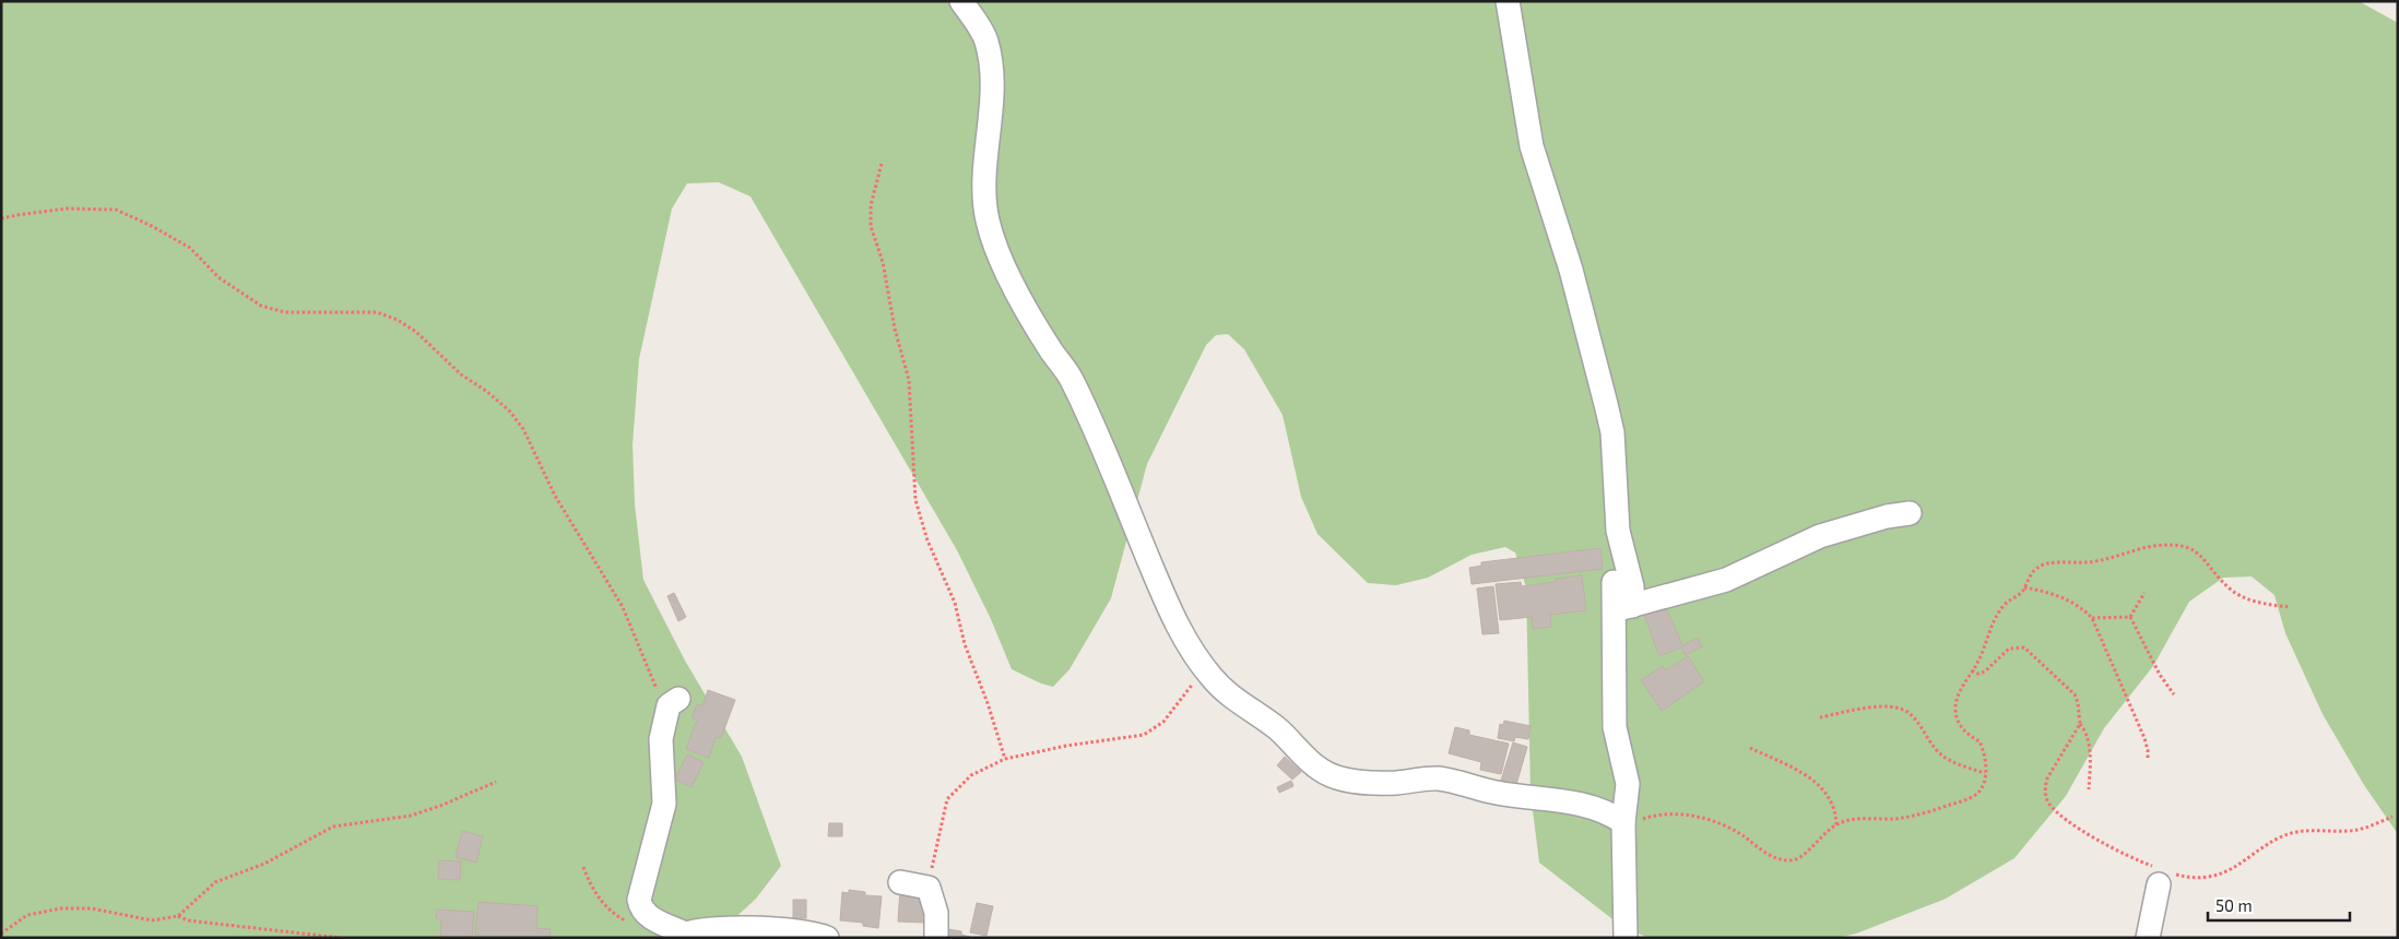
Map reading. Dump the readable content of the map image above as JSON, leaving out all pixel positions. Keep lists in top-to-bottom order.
{
  "scale_bar": "50 m"
}
